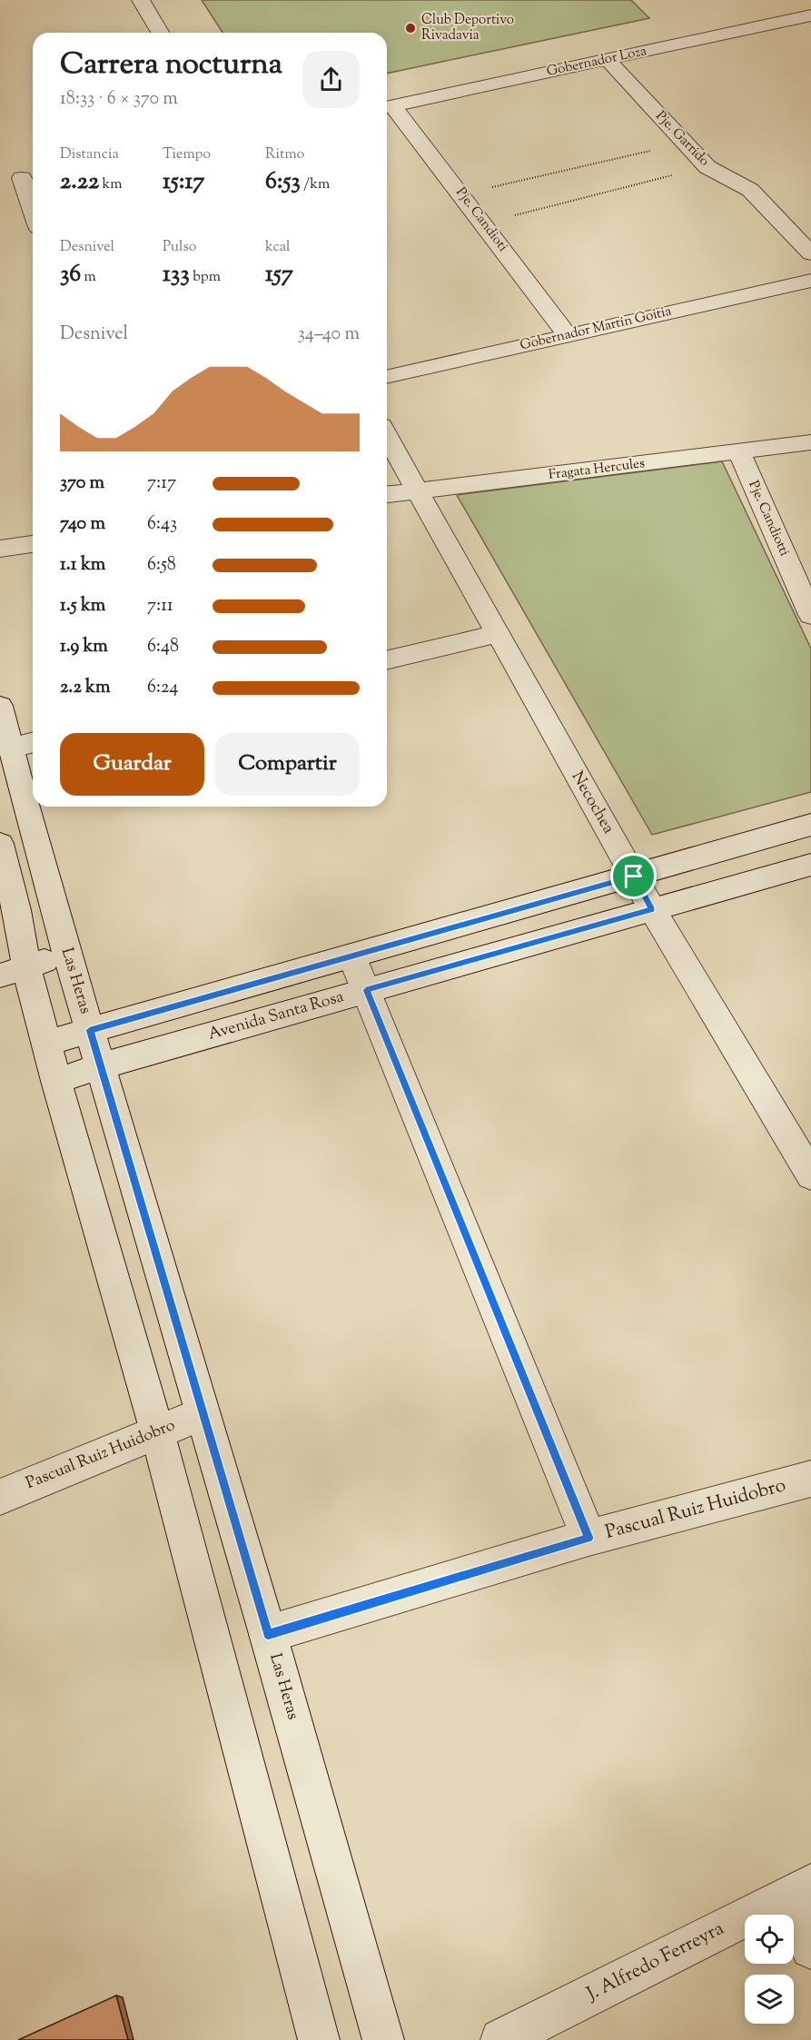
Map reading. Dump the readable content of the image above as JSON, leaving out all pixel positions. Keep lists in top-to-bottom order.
{
  "streets": {
    "street": [
      "Gobernador Loza",
      "Pje. Garrido",
      "Pje. Candioti",
      "Gobernador Martín Goitia",
      "Fragata Hercules",
      "Pje. Candiotti",
      "Necochea",
      "Las Heras",
      "Avenida Santa Rosa",
      "Pascual Ruiz Huidobro",
      "J. Alfredo Ferreyra"
    ]
  },
  "crossings": [
    ["Gobernador Loza", "Pje. Garrido"],
    ["Gobernador Loza", "Pje. Candioti"],
    ["Pje. Candioti", "Gobernador Martín Goitia"],
    ["Fragata Hercules", "Pje. Candiotti"],
    ["Fragata Hercules", "Necochea"],
    ["Necochea", "Avenida Santa Rosa"],
    ["Las Heras", "Avenida Santa Rosa"],
    ["Las Heras", "Pascual Ruiz Huidobro"]
  ],
  "places": ["Club Deportivo Rivadavia"],
  "page": {
    "heading": ["Carrera nocturna", "18:33 · 6 × 370 m"],
    "stats": [
      ["Distancia", "2.22 km"],
      ["Tiempo", "15:17"],
      ["Ritmo", "6:53 /km"],
      ["Desnivel", "36 m"],
      ["Pulso", "133 bpm"],
      ["kcal", "157"]
    ],
    "chart": ["Desnivel", "34–40 m"],
    "list": [
      {
        "name": "370 m",
        "note": "7:17"
      },
      {
        "name": "740 m",
        "note": "6:43"
      },
      {
        "name": "1.1 km",
        "note": "6:58"
      },
      {
        "name": "1.5 km",
        "note": "7:11"
      },
      {
        "name": "1.9 km",
        "note": "6:48"
      },
      {
        "name": "2.2 km",
        "note": "6:24"
      }
    ],
    "buttons": ["Guardar", "Compartir"]
  }
}
